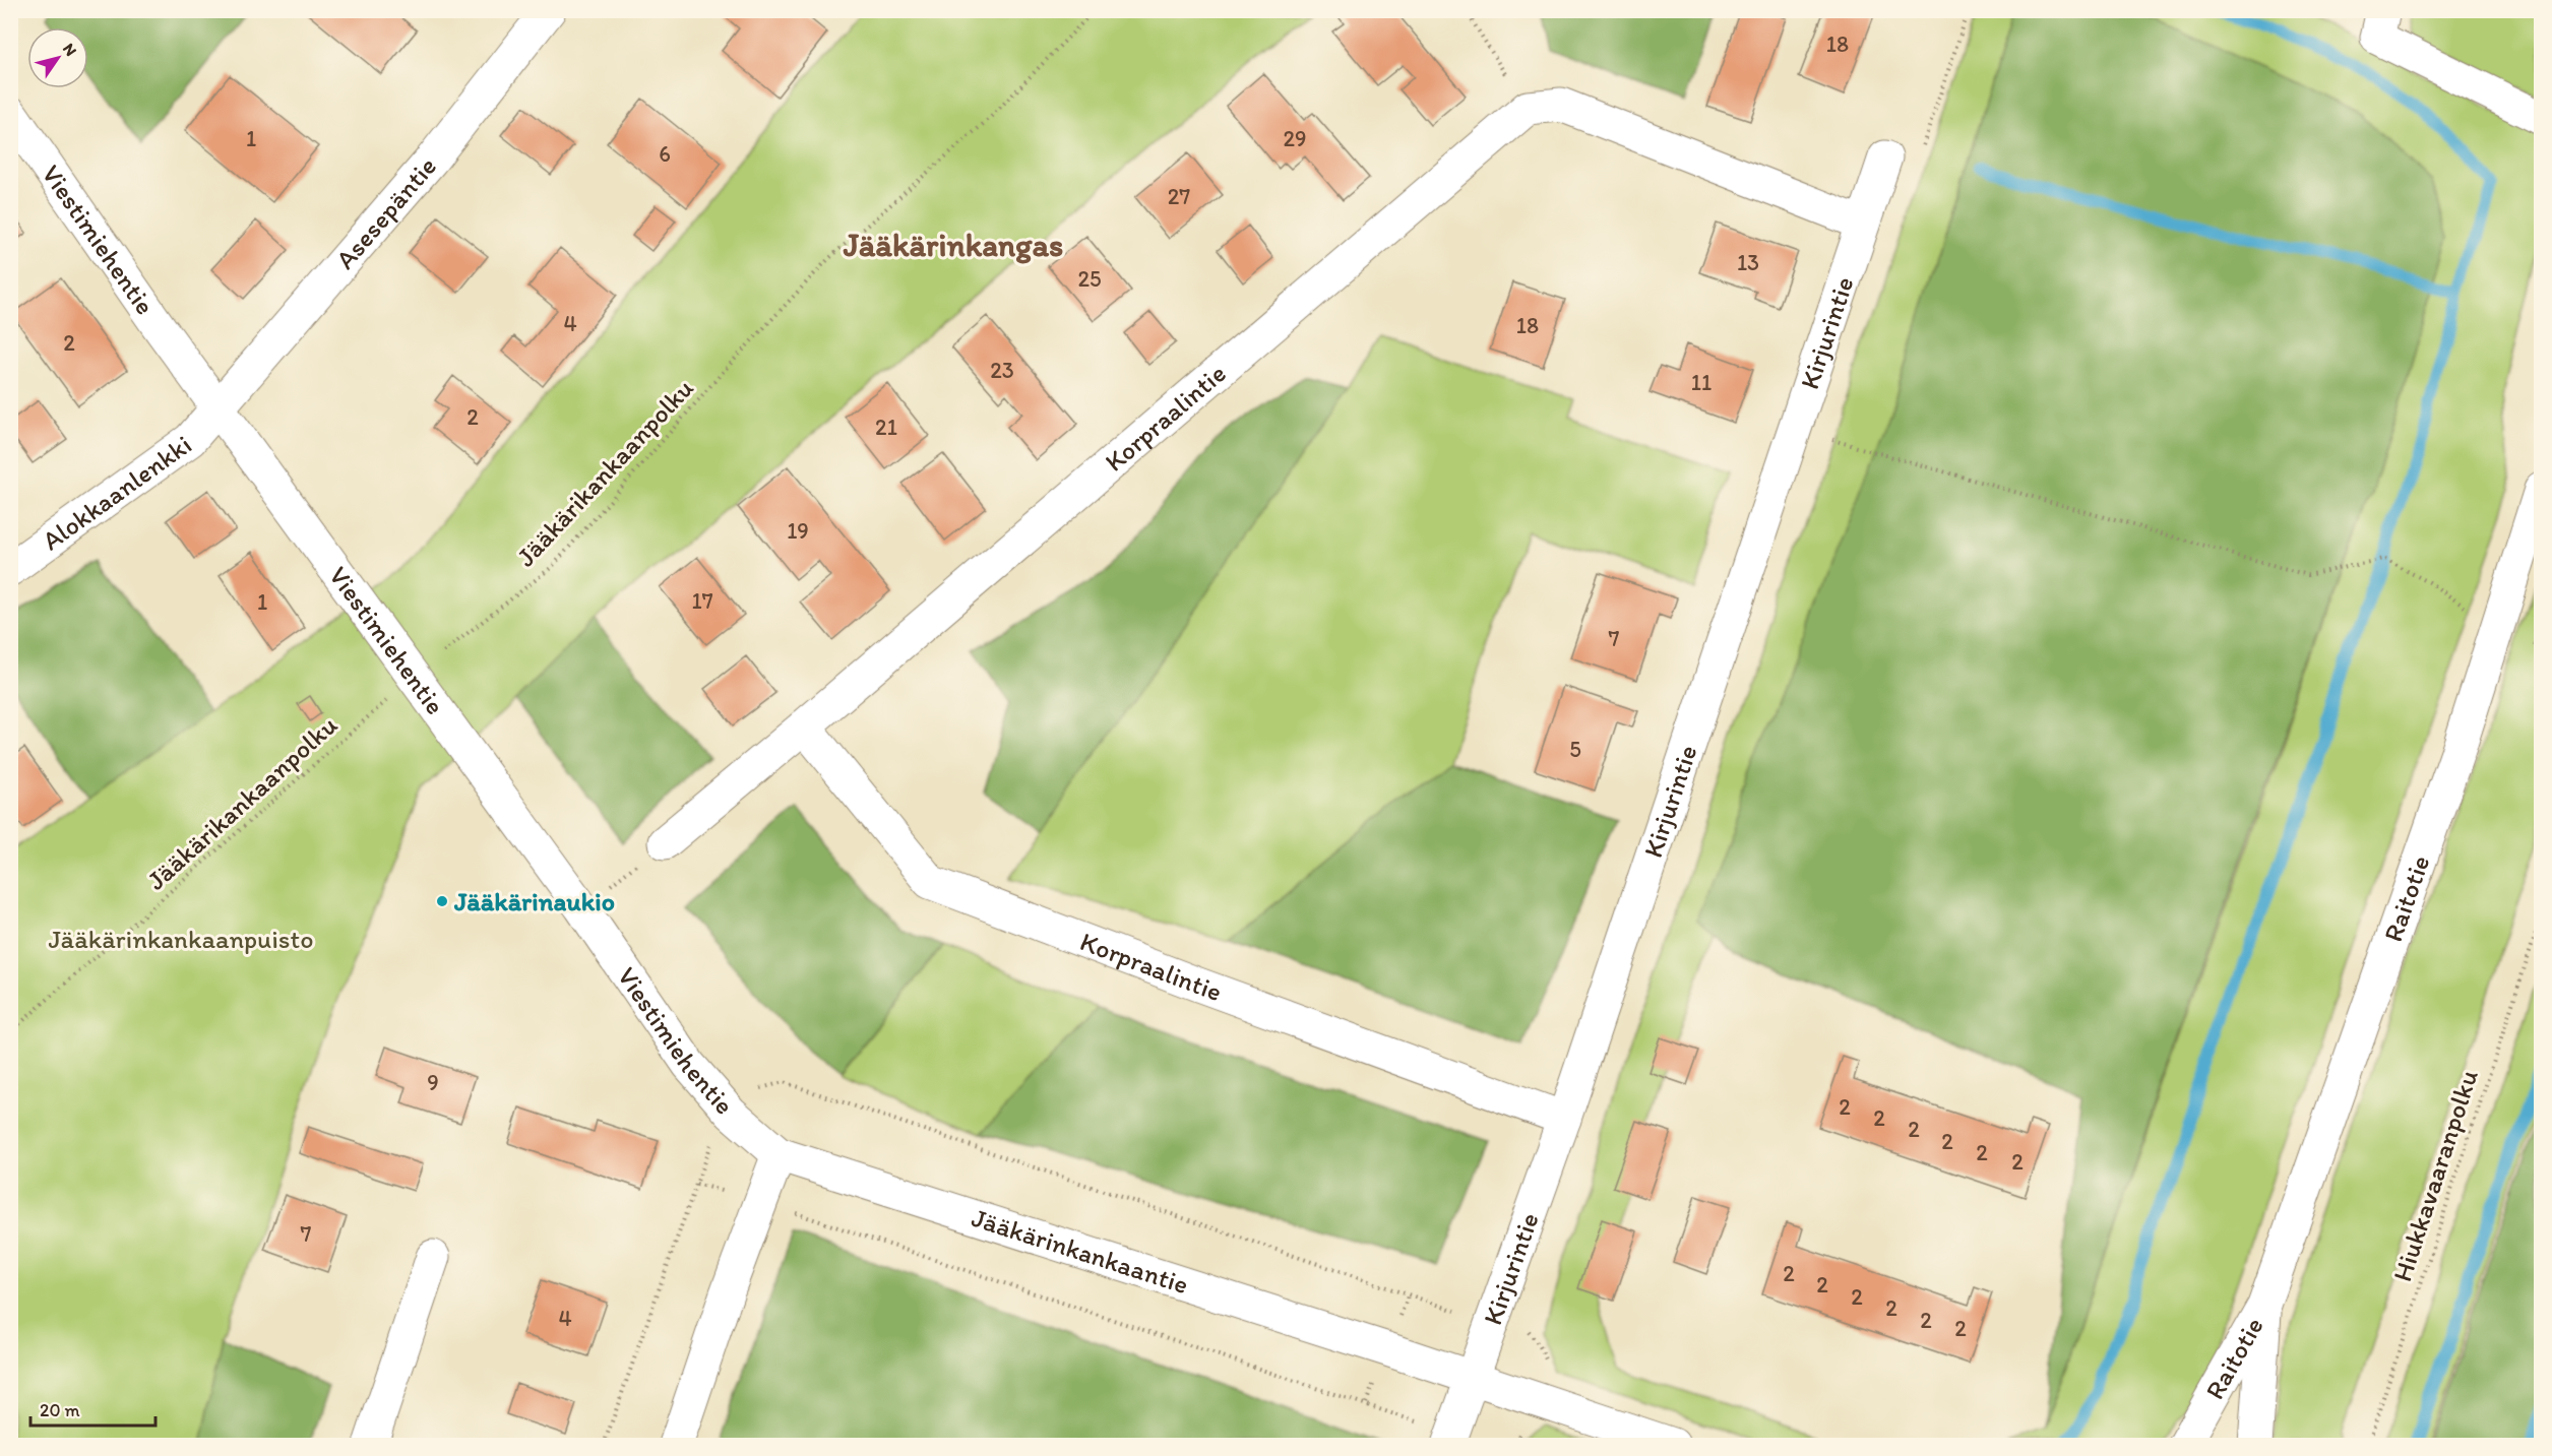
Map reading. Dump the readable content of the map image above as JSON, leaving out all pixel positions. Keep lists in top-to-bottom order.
{
  "streets": {
    "street": [
      "Asesepäntie",
      "Viestimiehentie",
      "Kirjurintie",
      "Korpraalintie",
      "Alokkaanlenkki",
      "Raitotie",
      "Jääkärinkankaantie"
    ],
    "path": ["Jääkärikankaanpolku", "Hiukkavaaranpolku"]
  },
  "crossings": [
    ["Asesepäntie", "Viestimiehentie"],
    ["Asesepäntie", "Alokkaanlenkki"],
    ["Viestimiehentie", "Jääkärikankaanpolku"],
    ["Viestimiehentie", "Alokkaanlenkki"],
    ["Viestimiehentie", "Jääkärinkankaantie"],
    ["Kirjurintie", "Korpraalintie"],
    ["Kirjurintie", "Jääkärinkankaantie"]
  ],
  "districts": ["Jääkärinkangas"],
  "parks": ["Jääkärinkankaanpuisto"],
  "places": ["Jääkärinaukio"],
  "house_numbers": [
    "18",
    "1",
    "29",
    "6",
    "27",
    "13",
    "25",
    "4",
    "18",
    "2",
    "23",
    "11",
    "2",
    "21",
    "19",
    "17",
    "1",
    "7",
    "5",
    "9",
    "2",
    "2",
    "2",
    "2",
    "2",
    "2",
    "7",
    "2",
    "2",
    "2",
    "2",
    "4",
    "2",
    "2"
  ],
  "scale_bar": "20 m",
  "north": "top right"
}
